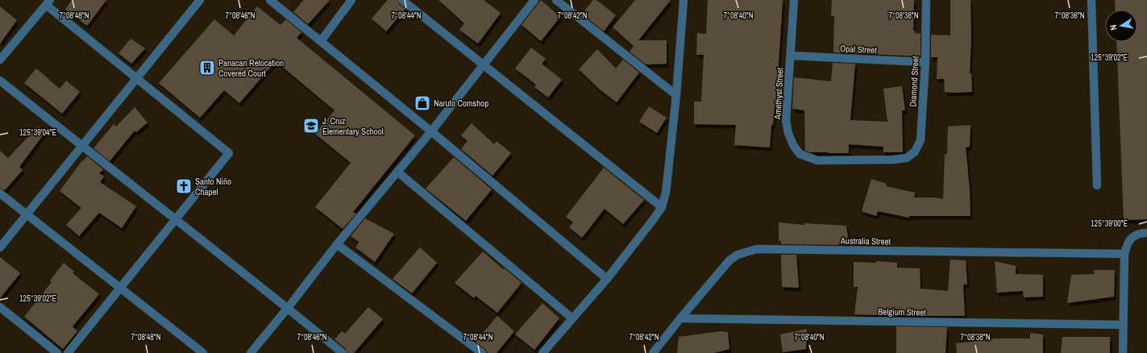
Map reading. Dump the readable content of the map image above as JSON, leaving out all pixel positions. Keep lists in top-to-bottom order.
{
  "streets": {
    "street": [
      "Opal Street",
      "Diamond Street",
      "Amethyst Street",
      "Australia Street",
      "Belgium Street"
    ]
  },
  "crossings": [
    ["Opal Street", "Diamond Street"],
    ["Opal Street", "Amethyst Street"],
    ["Diamond Street", "Amethyst Street"],
    ["Australia Street", "Belgium Street"]
  ],
  "places": {
    "building": ["Panacan Relocation Covered Court"],
    "shop": ["Naruto Comshop"],
    "school or university": ["J. Cruz Elementary School"],
    "church": ["Santo Niño Chapel"]
  },
  "north": "left",
  "coordinates": [
    "7°08'48\"N",
    "7°08'46\"N",
    "7°08'44\"N",
    "7°08'42\"N",
    "7°08'40\"N",
    "7°08'38\"N",
    "7°08'36\"N",
    "125°39'02\"E",
    "125°39'04\"E",
    "125°39'00\"E"
  ]
}
